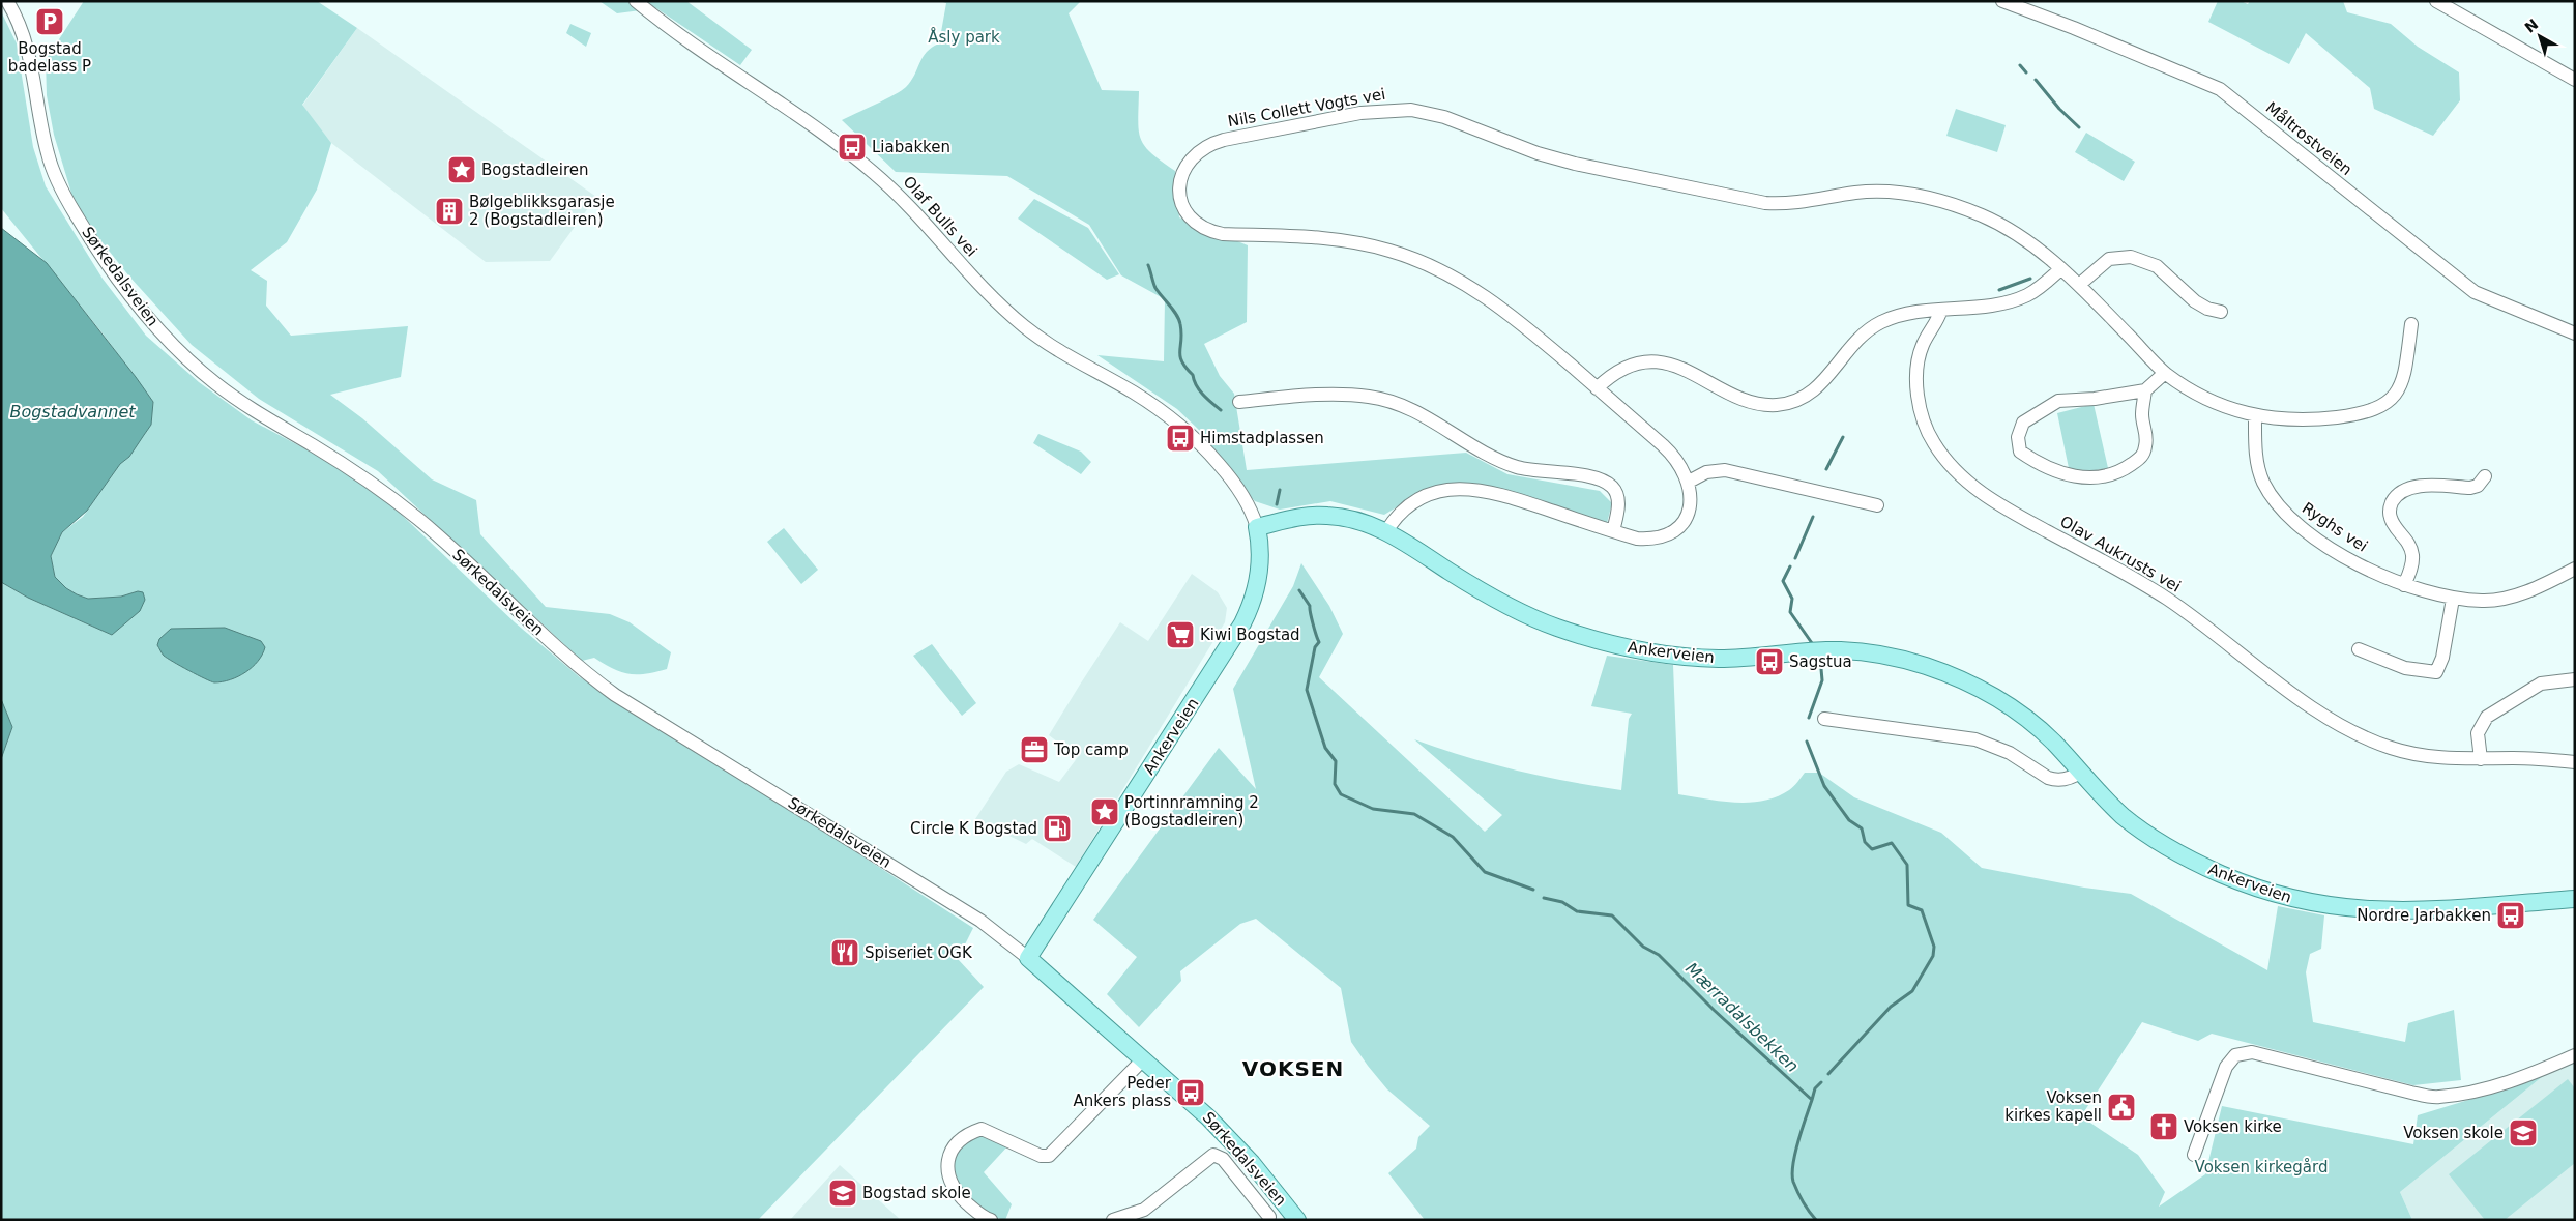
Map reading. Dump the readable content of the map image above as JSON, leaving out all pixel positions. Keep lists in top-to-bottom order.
{
  "streets": {
    "main road": ["Sørkedalsveien", "Ankerveien"],
    "street": [
      "Nils Collett Vogts vei",
      "Måltrostveien",
      "Olaf Bulls vei",
      "Ryghs vei",
      "Olav Aukrusts vei"
    ]
  },
  "crossings": [
    ["Nils Collett Vogts vei", "Ryghs vei"],
    ["Nils Collett Vogts vei", "Ankerveien"],
    ["Olaf Bulls vei", "Ankerveien"],
    ["Sørkedalsveien", "Ankerveien"]
  ],
  "districts": ["VOKSEN"],
  "water": ["Bogstadvannet", "Mærradalsbekken"],
  "parks": ["Åsly park", "Voksen kirkegård"],
  "places": {
    "parking": ["Bogstad badelass P"],
    "bus stop": [
      "Liabakken",
      "Himstadplassen",
      "Sagstua",
      "Nordre Jarbakken",
      "Peder Ankers plass"
    ],
    "place": ["Bogstadleiren", "Portinnramning 2 (Bogstadleiren)"],
    "building": ["Bølgeblikksgarasje 2 (Bogstadleiren)"],
    "supermarket": ["Kiwi Bogstad"],
    "office": ["Top camp"],
    "fuel station": ["Circle K Bogstad"],
    "restaurant": ["Spiseriet OGK"],
    "public building": ["Voksen kirkes kapell"],
    "church": ["Voksen kirke"],
    "school or university": ["Voksen skole", "Bogstad skole"]
  },
  "north": "top left"
}
